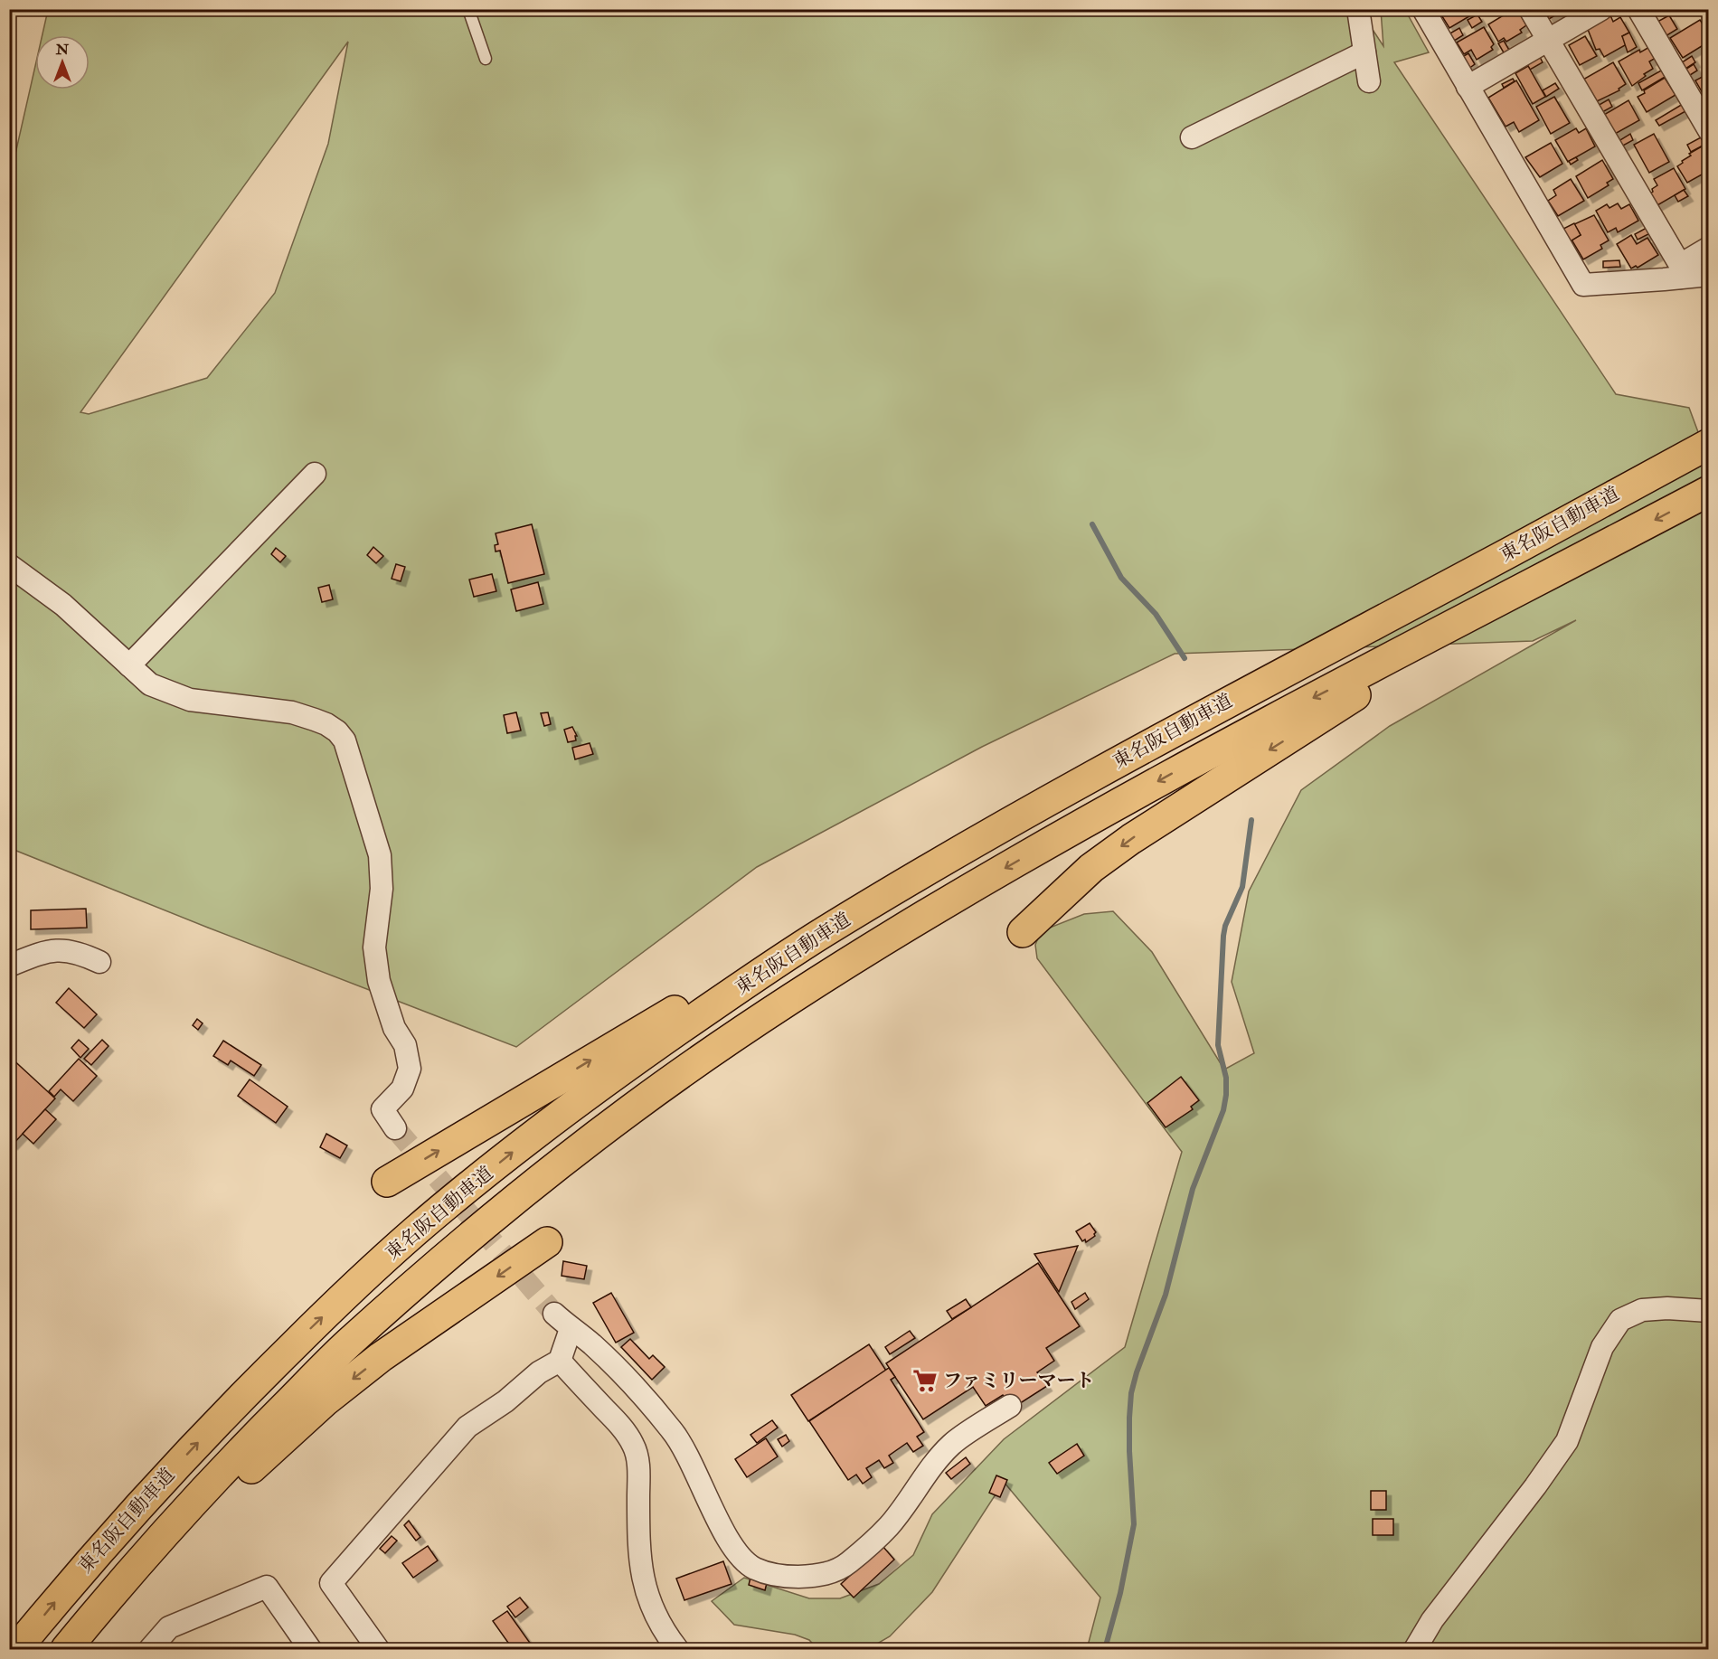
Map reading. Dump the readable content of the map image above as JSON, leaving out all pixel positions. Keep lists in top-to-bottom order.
{
  "streets": {
    "highway": ["東名阪自動車道"]
  },
  "places": {
    "supermarket": ["ファミリーマート"]
  },
  "north": "top"
}
